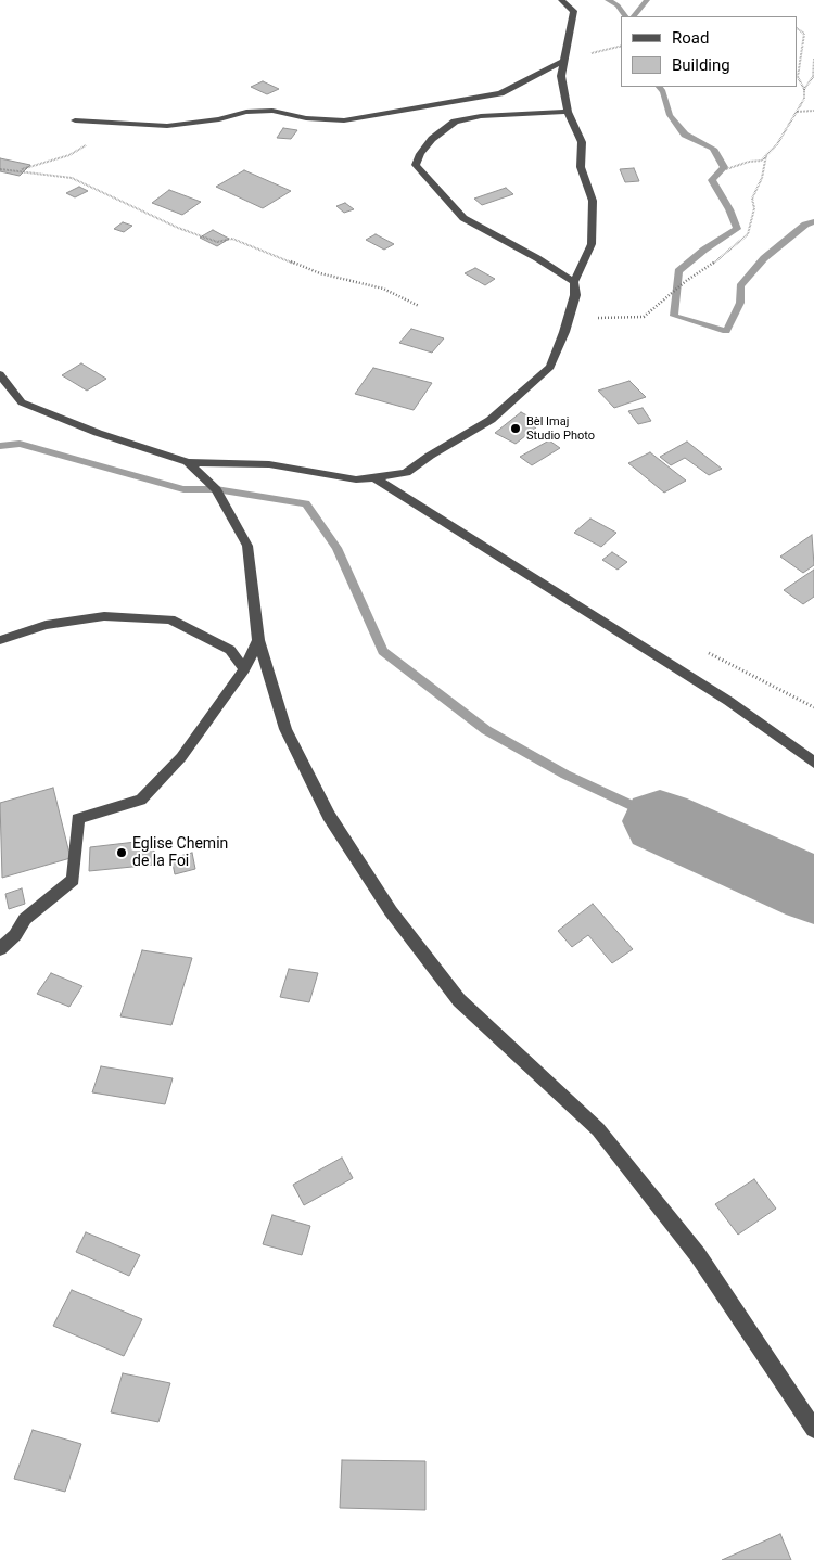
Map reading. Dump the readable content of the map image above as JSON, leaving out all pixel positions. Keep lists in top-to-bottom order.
{
  "places": ["Bèl Imaj Studio Photo", "Eglise Chemin de la Foi"],
  "legend": ["Road", "Building"]
}
